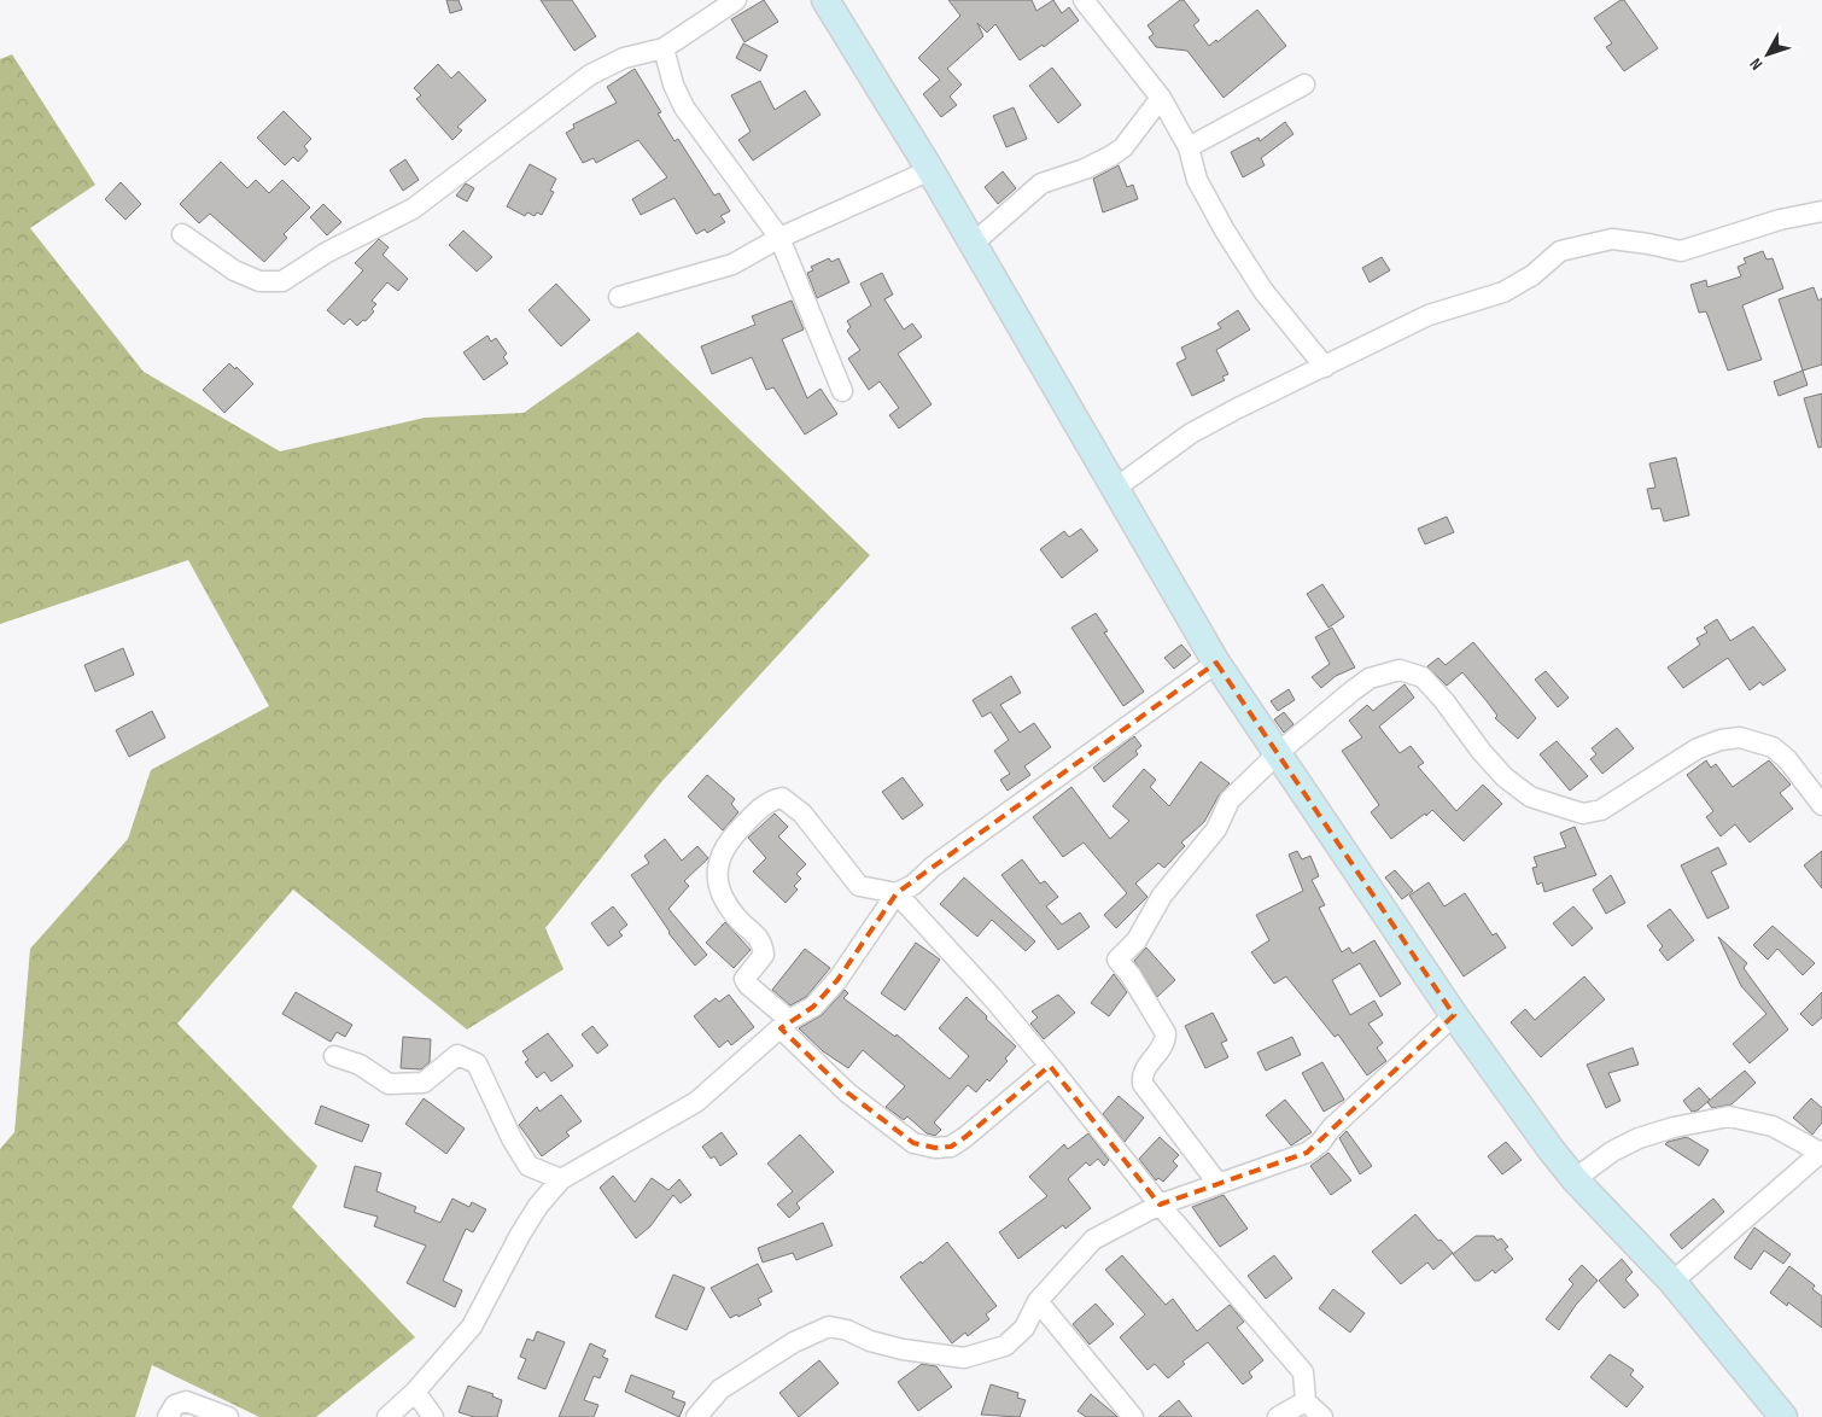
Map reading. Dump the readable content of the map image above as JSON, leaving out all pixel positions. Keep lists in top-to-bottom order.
{
  "north": "bottom left"
}
